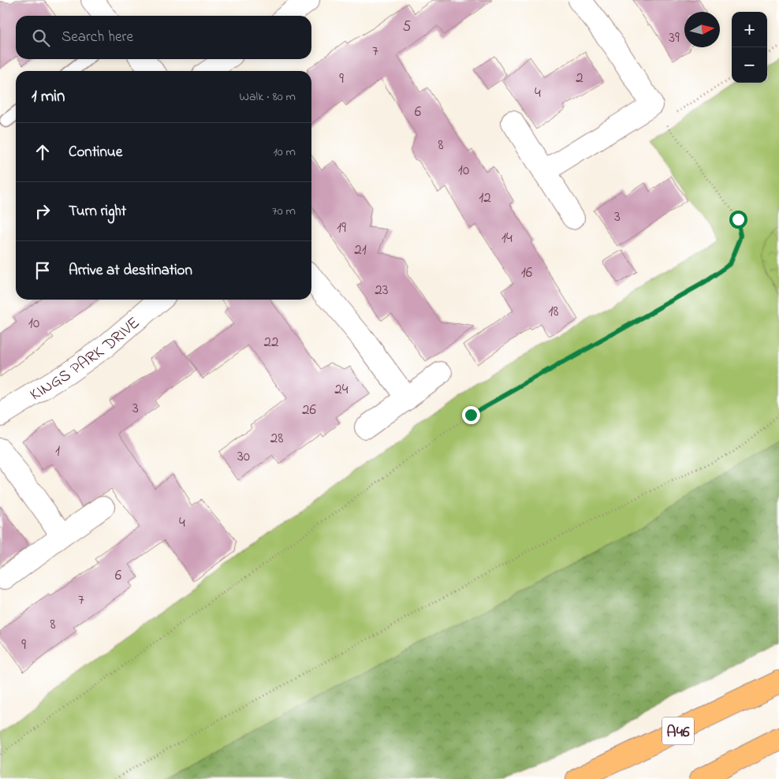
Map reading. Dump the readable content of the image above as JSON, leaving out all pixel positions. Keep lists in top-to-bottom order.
{
  "streets": {
    "highway": ["A46"],
    "street": ["KINGS PARK DRIVE"]
  },
  "house_numbers": [
    "5",
    "39",
    "7",
    "2",
    "9",
    "4",
    "6",
    "8",
    "10",
    "12",
    "3",
    "19",
    "14",
    "21",
    "16",
    "23",
    "18",
    "10",
    "22",
    "24",
    "3",
    "26",
    "28",
    "1",
    "30",
    "4",
    "6",
    "7",
    "8",
    "9"
  ],
  "north": "right",
  "page": {
    "map_buttons": ["+", "−"],
    "search": "Search here",
    "heading": ["1 min", "Walk · 80 m"],
    "list": [
      ["Continue", "10 m"],
      ["Turn right", "70 m"],
      "Arrive at destination"
    ]
  }
}
